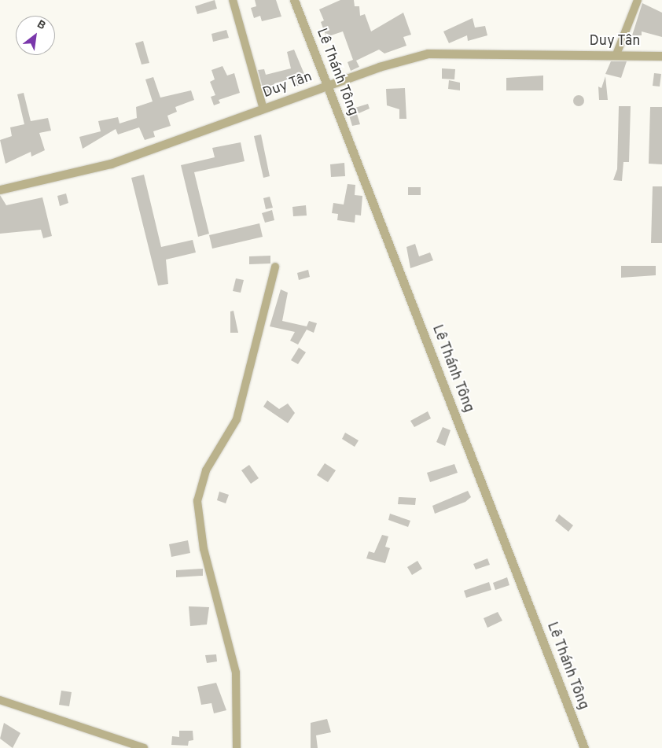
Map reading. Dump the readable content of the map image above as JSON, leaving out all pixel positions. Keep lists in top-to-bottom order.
{
  "streets": {
    "street": ["Duy Tân", "Lê Thánh Tông"]
  },
  "crossings": [
    ["Duy Tân", "Lê Thánh Tông"]
  ],
  "north": "top right"
}
